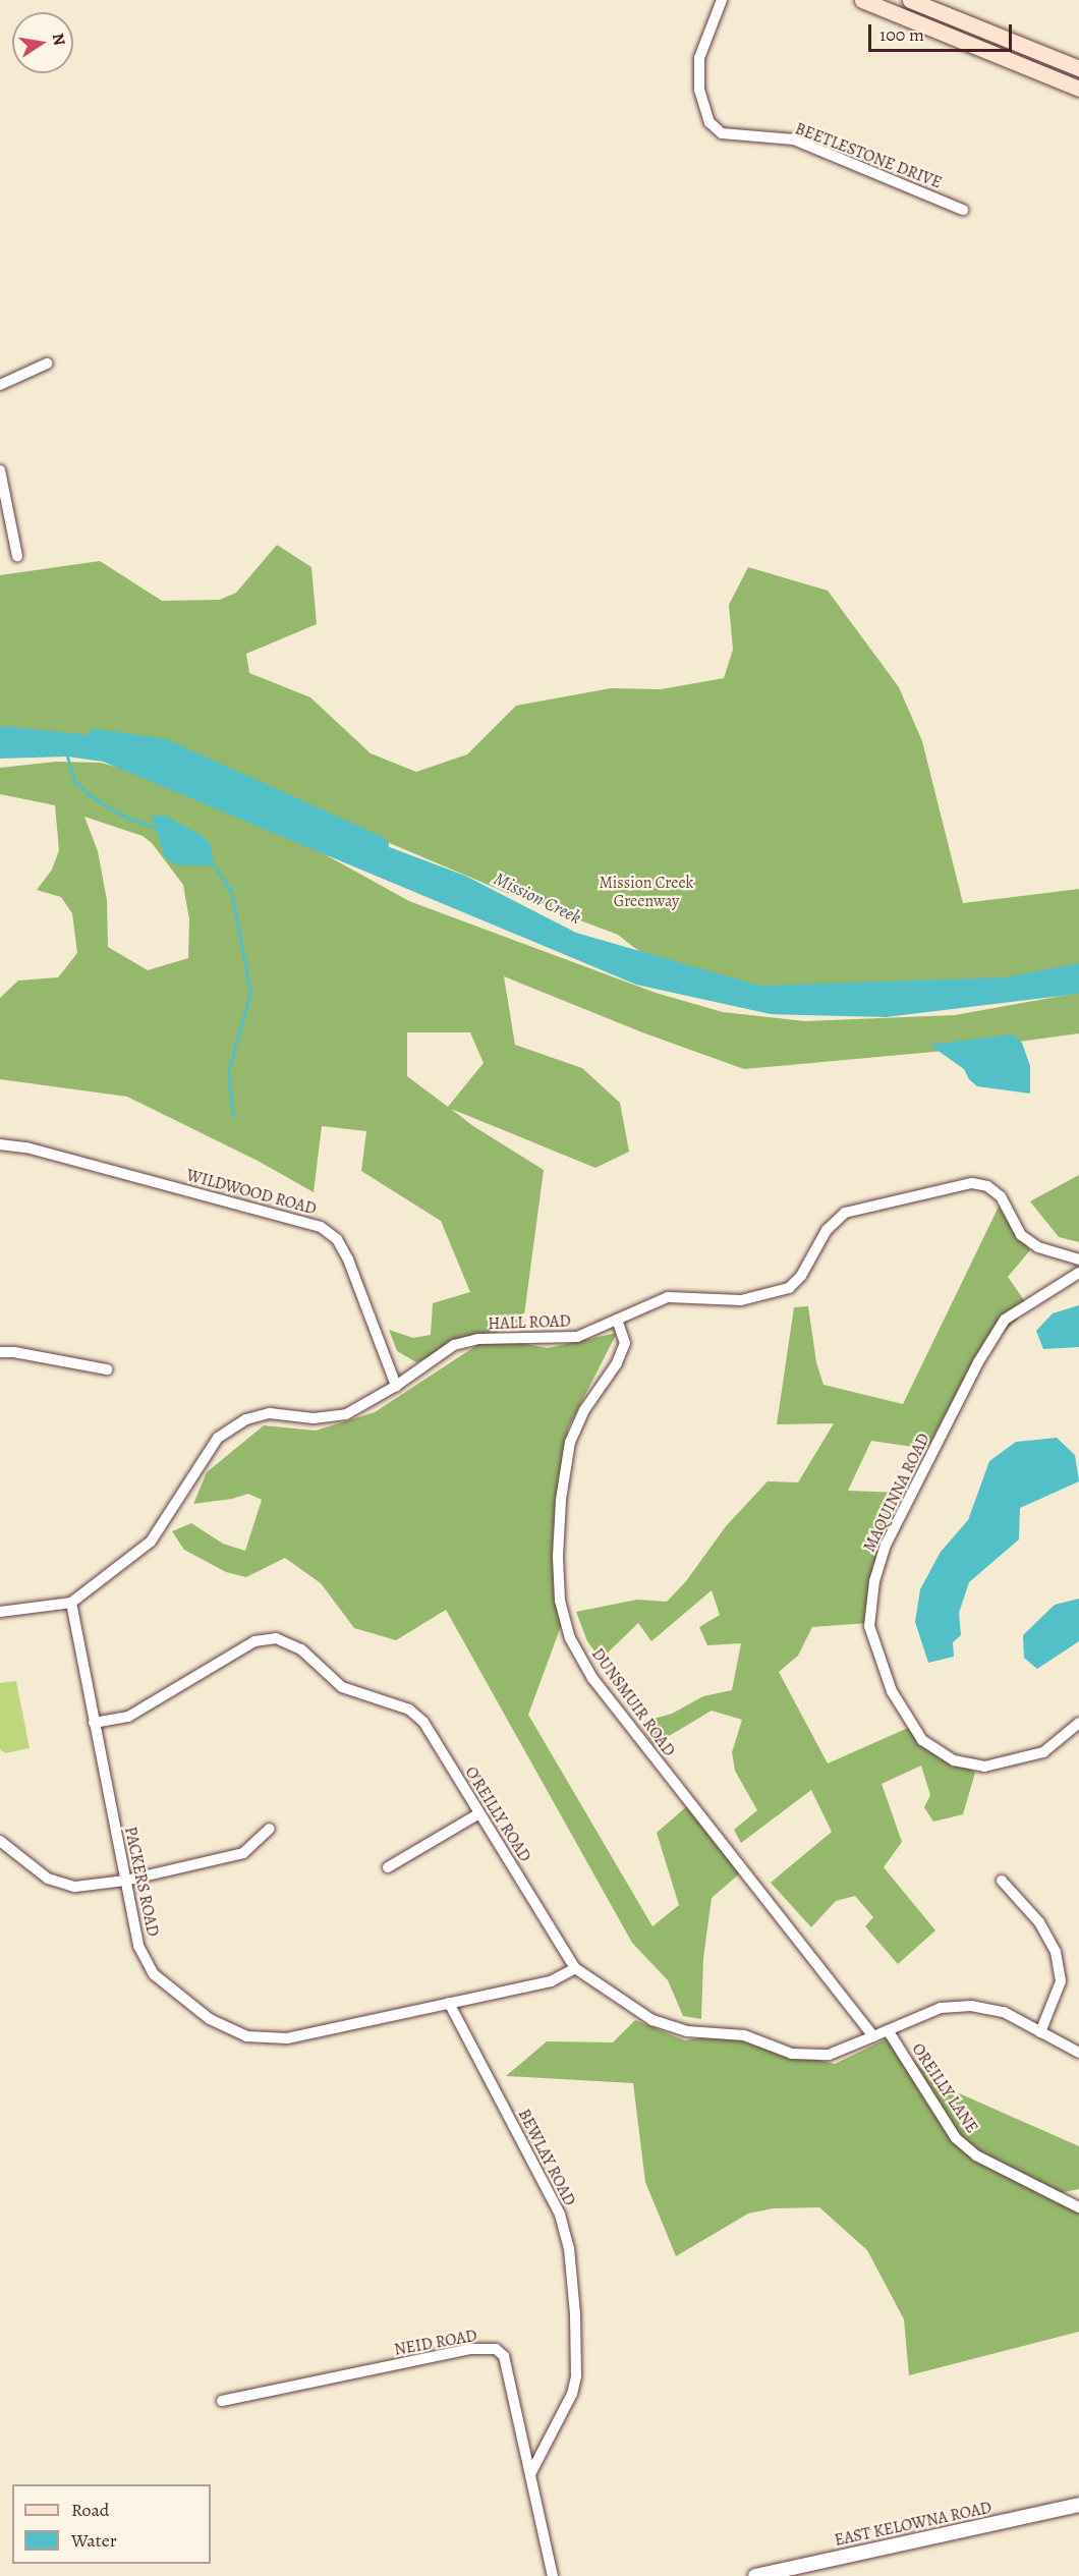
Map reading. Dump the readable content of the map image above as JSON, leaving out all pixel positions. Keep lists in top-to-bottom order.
{
  "streets": {
    "street": [
      "BEETLESTONE DRIVE",
      "WILDWOOD ROAD",
      "HALL ROAD",
      "MAQUINNA ROAD",
      "DUNSMUIR ROAD",
      "O'REILLY ROAD",
      "PACKERS ROAD",
      "OREILLY LANE",
      "BEWLAY ROAD",
      "NEID ROAD",
      "EAST KELOWNA ROAD"
    ]
  },
  "crossings": [
    ["WILDWOOD ROAD", "HALL ROAD"],
    ["HALL ROAD", "DUNSMUIR ROAD"],
    ["HALL ROAD", "PACKERS ROAD"],
    ["DUNSMUIR ROAD", "O'REILLY ROAD"],
    ["O'REILLY ROAD", "PACKERS ROAD"],
    ["PACKERS ROAD", "BEWLAY ROAD"],
    ["BEWLAY ROAD", "NEID ROAD"]
  ],
  "water": ["Mission Creek"],
  "parks": ["Mission Creek Greenway"],
  "legend": ["Road", "Water"],
  "scale_bar": "100 m",
  "north": "right"
}
